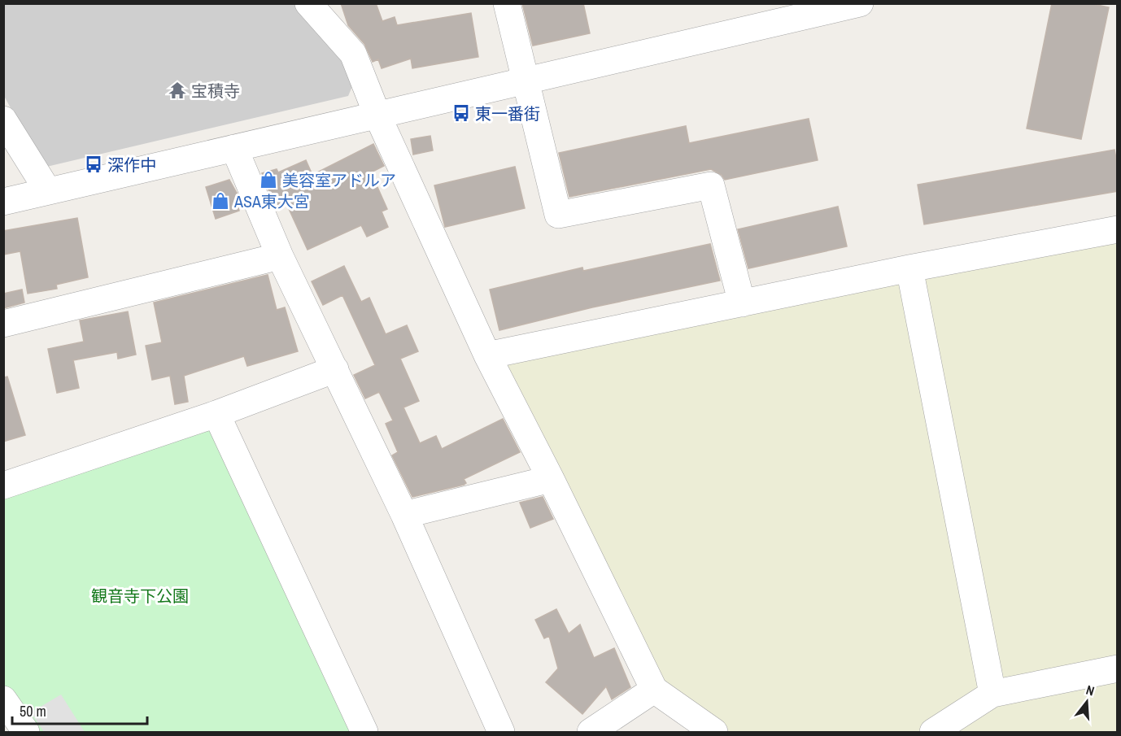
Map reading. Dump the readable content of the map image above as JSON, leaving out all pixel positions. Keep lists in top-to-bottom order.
{
  "parks": ["観音寺下公園"],
  "places": {
    "temple": ["宝積寺"],
    "bus stop": ["東一番街", "深作中"],
    "shop": ["美容室アドルア", "ASA東大宮"]
  },
  "scale_bar": "50 m",
  "north": "top"
}
